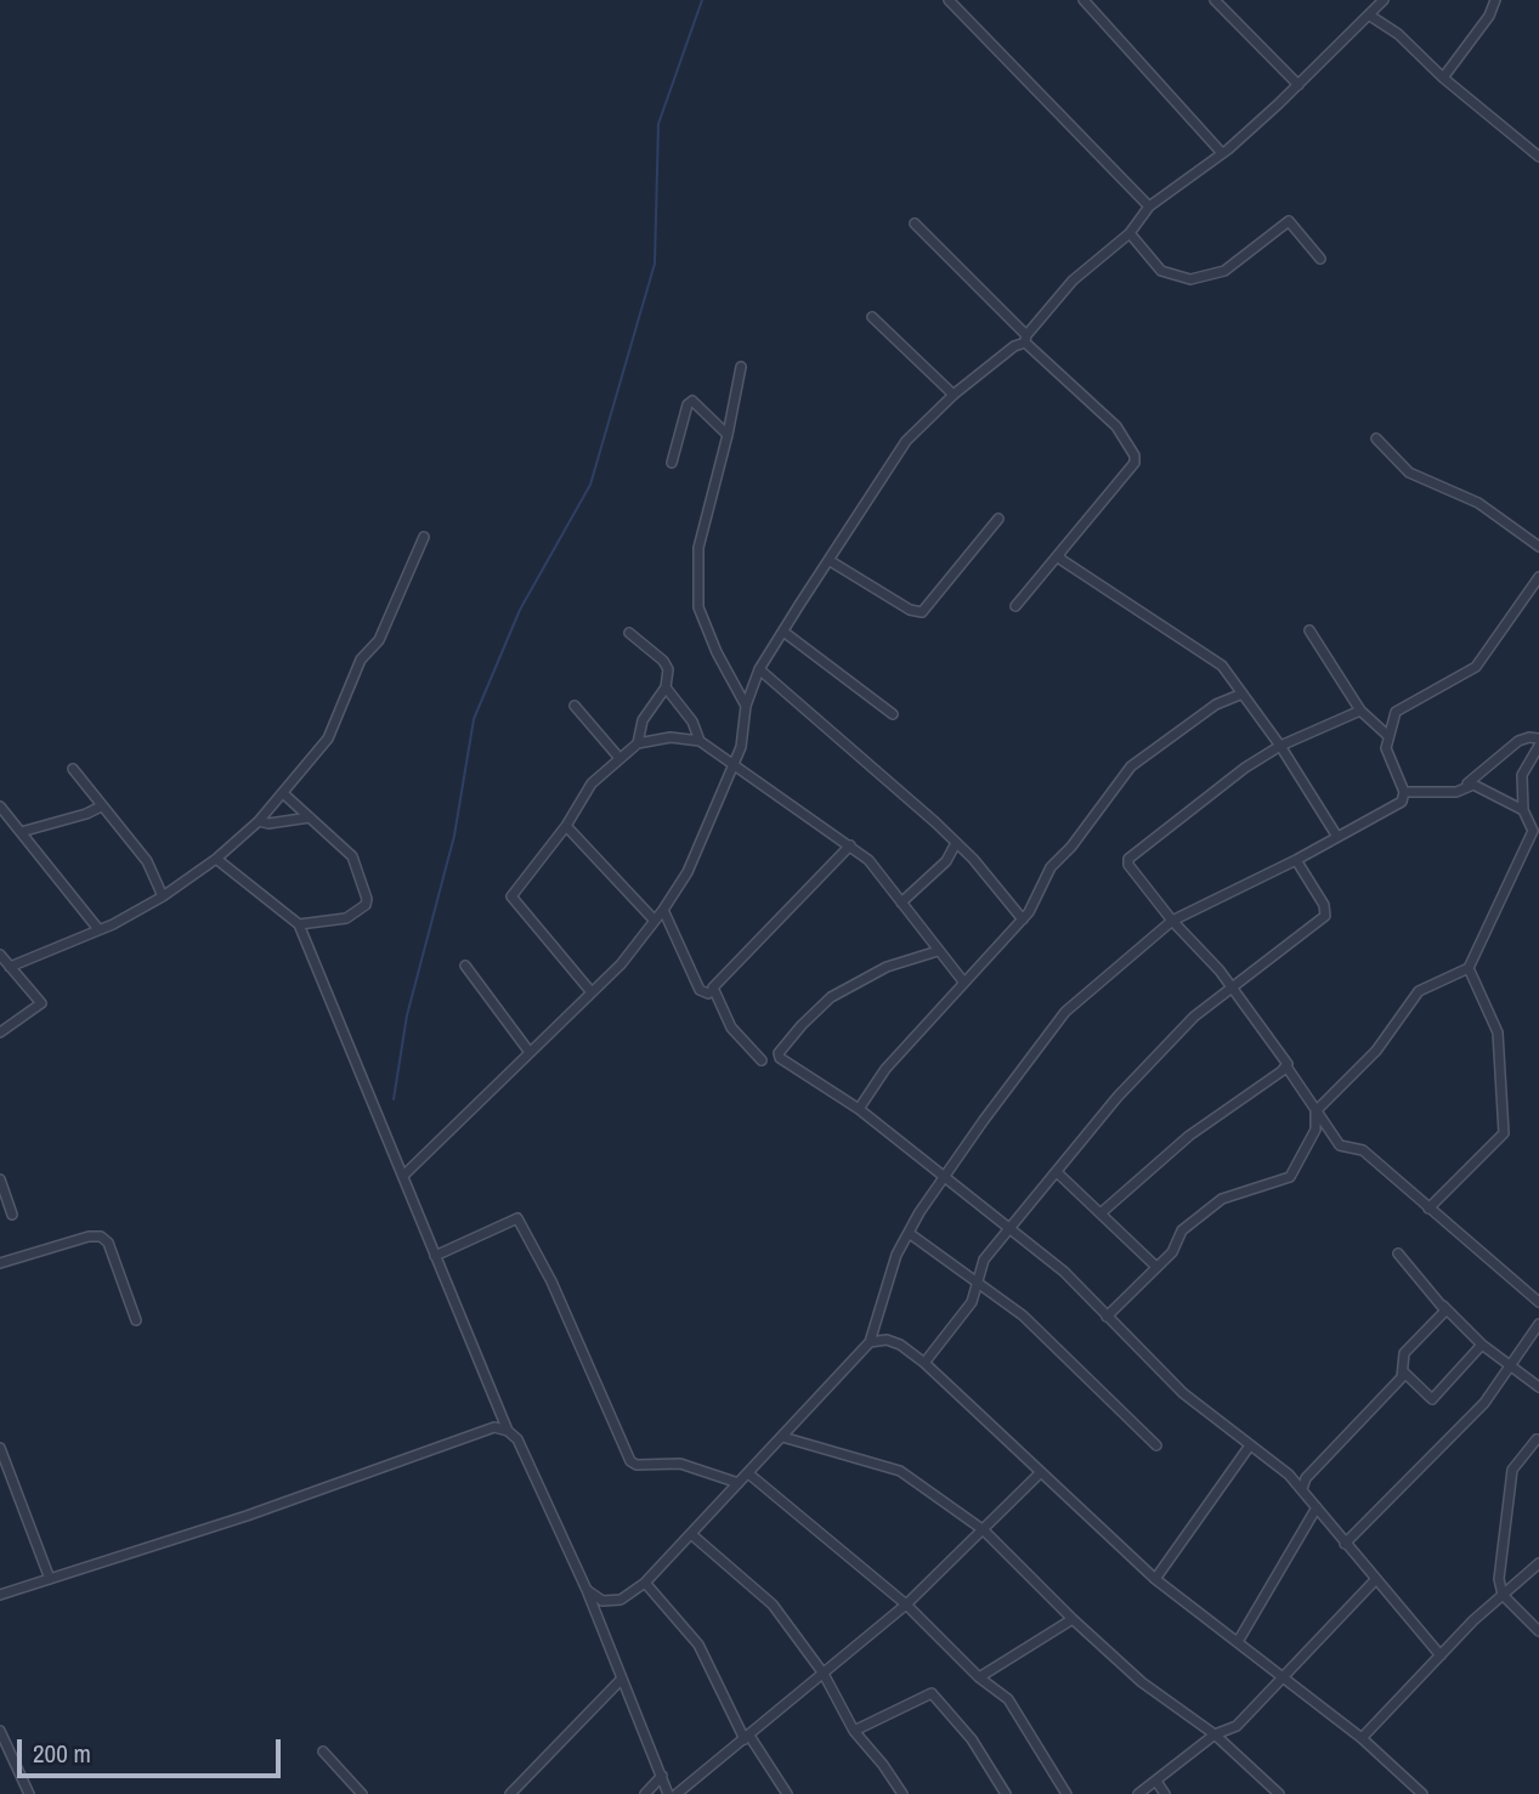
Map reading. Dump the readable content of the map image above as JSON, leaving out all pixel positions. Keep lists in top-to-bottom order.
{
  "scale_bar": "200 m"
}
